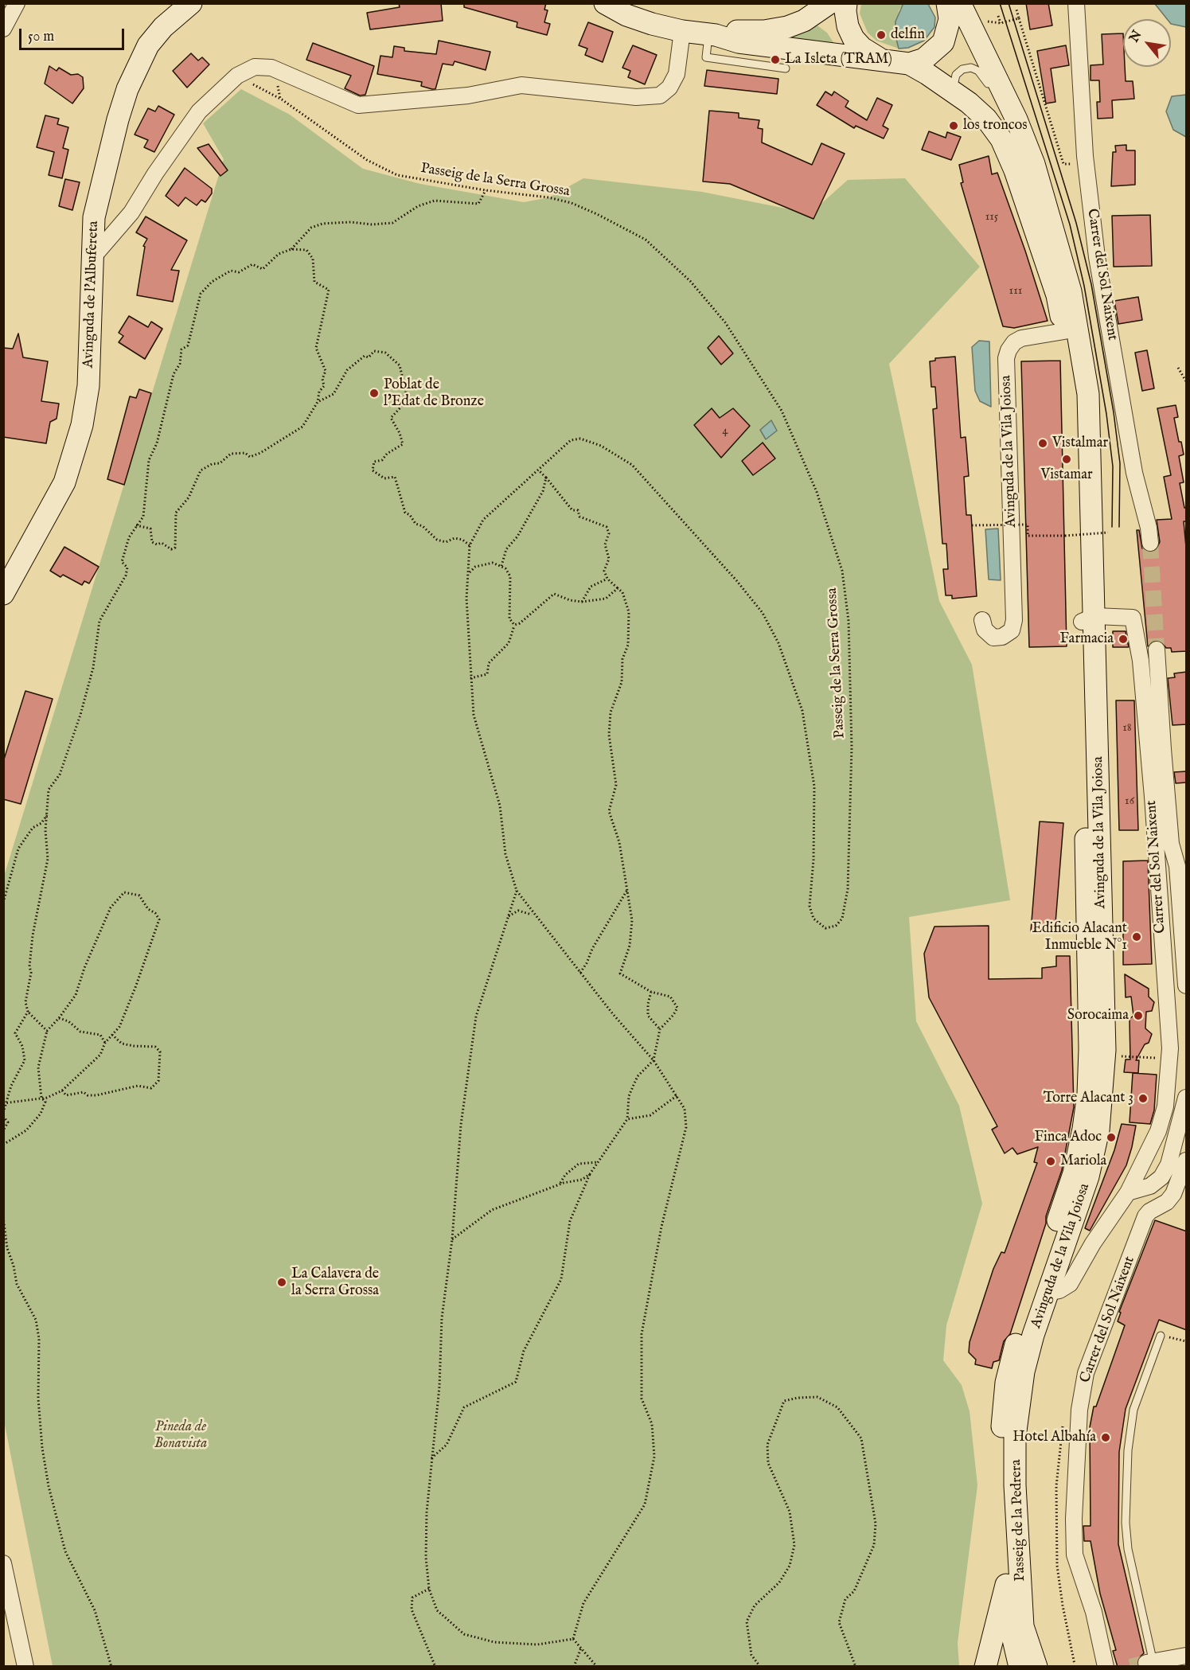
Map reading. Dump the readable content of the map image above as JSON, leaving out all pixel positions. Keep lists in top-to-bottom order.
{
  "streets": {
    "main road": ["Avinguda de l'Albufereta", "Avinguda de la Vila Joiosa"],
    "street": ["Carrer del Sol Naixent"],
    "path": ["Passeig de la Serra Grossa"]
  },
  "crossings": [
    ["Carrer del Sol Naixent", "Avinguda de la Vila Joiosa"]
  ],
  "parks": ["Pineda de Bonavista"],
  "places": [
    "delfin",
    "La Isleta (TRAM)",
    "los troncos",
    "Poblat de l'Edat de Bronze",
    "Vistalmar",
    "Vistamar",
    "Farmacia",
    "Edificio Alacant Inmueble N°1",
    "Sorocaima",
    "Torre Alacant 3",
    "Finca Adoc",
    "Mariola",
    "La Calavera de la Serra Grossa",
    "Hotel Albahía"
  ],
  "house_numbers": [
    "115",
    "111",
    "4",
    "18",
    "16"
  ],
  "scale_bar": "50 m",
  "north": "top left"
}
